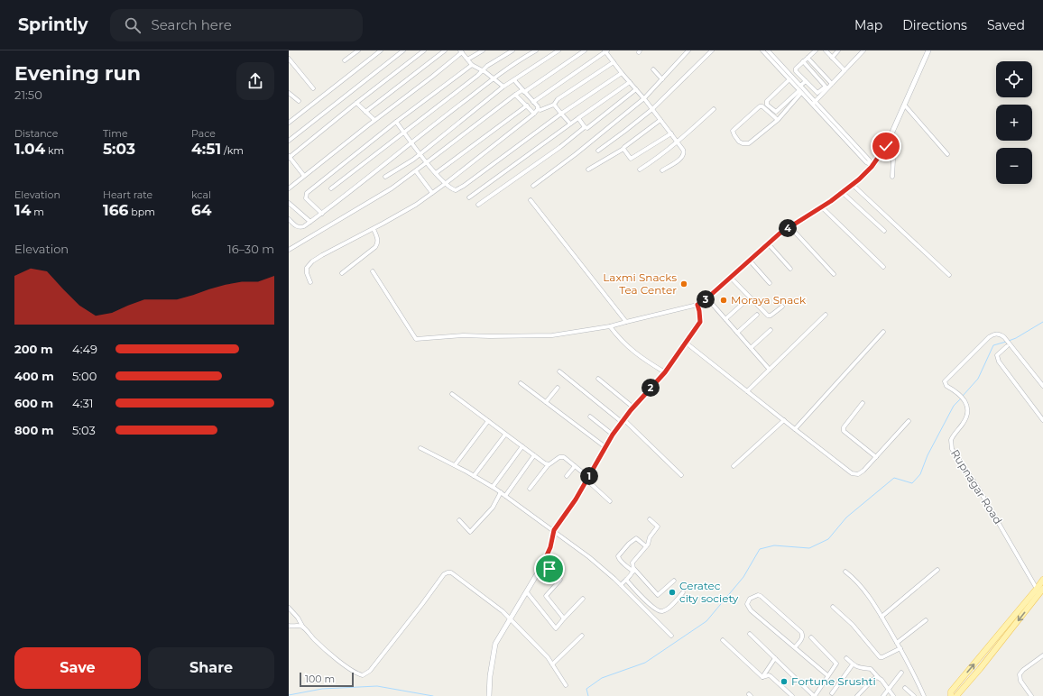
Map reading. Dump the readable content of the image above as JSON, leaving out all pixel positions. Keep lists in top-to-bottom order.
{
  "streets": {
    "street": ["Rupnagar Road"]
  },
  "places": [
    "Laxmi Snacks Tea Center",
    "Moraya Snack",
    "Ceratec city society",
    "Fortune Srushti"
  ],
  "scale_bar": "100 m",
  "page": {
    "header": "Sprintly",
    "search": "Search here",
    "nav": ["Map", "Directions", "Saved"],
    "heading": ["Evening run", "21:50"],
    "map_buttons": ["+", "−"],
    "stats": [
      ["Distance", "1.04 km"],
      ["Time", "5:03"],
      ["Pace", "4:51 /km"],
      ["Elevation", "14 m"],
      ["Heart rate", "166 bpm"],
      ["kcal", "64"]
    ],
    "pins": [
      "4",
      "3",
      "2",
      "1"
    ],
    "chart": ["Elevation", "16–30 m"],
    "list": [
      {
        "name": "200 m",
        "note": "4:49"
      },
      {
        "name": "400 m",
        "note": "5:00"
      },
      {
        "name": "600 m",
        "note": "4:31"
      },
      {
        "name": "800 m",
        "note": "5:03"
      }
    ],
    "buttons": ["Save", "Share"],
    "scale": "100 m"
  }
}
